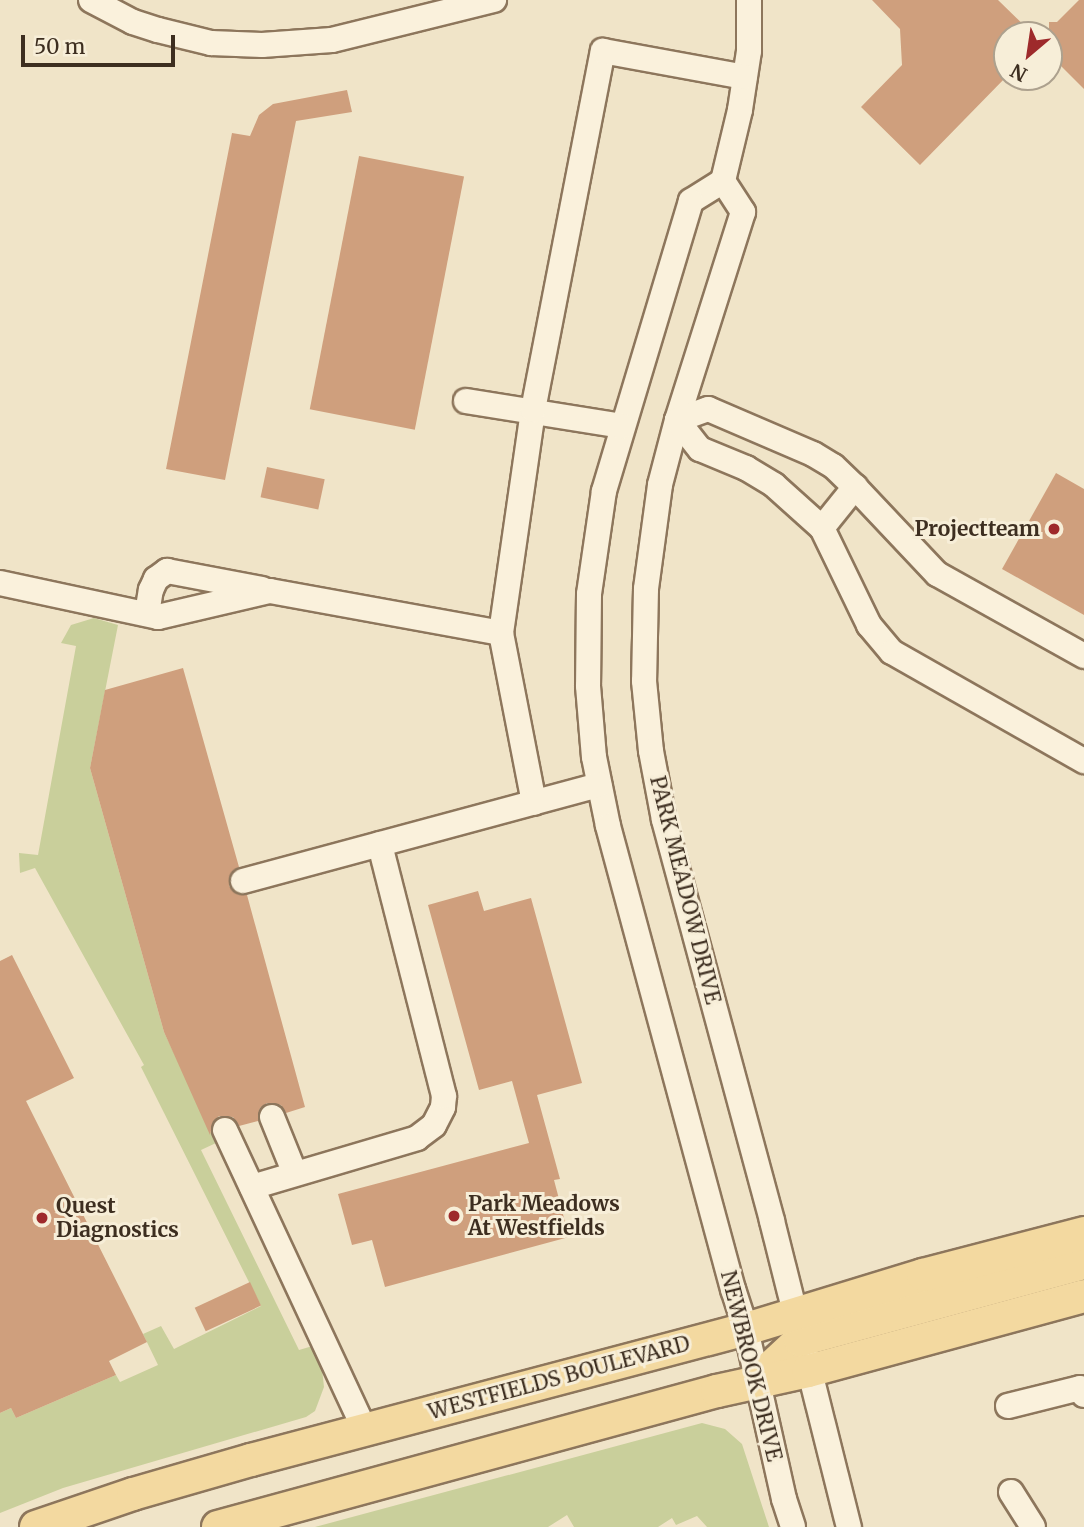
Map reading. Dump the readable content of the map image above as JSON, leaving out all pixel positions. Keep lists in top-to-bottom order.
{
  "streets": {
    "main road": ["WESTFIELDS BOULEVARD"],
    "street": ["PARK MEADOW DRIVE", "NEWBROOK DRIVE"]
  },
  "crossings": [
    ["PARK MEADOW DRIVE", "WESTFIELDS BOULEVARD"],
    ["NEWBROOK DRIVE", "WESTFIELDS BOULEVARD"]
  ],
  "places": ["Projectteam", "Park Meadows At Westfields", "Quest Diagnostics"],
  "scale_bar": "50 m",
  "north": "bottom left"
}
